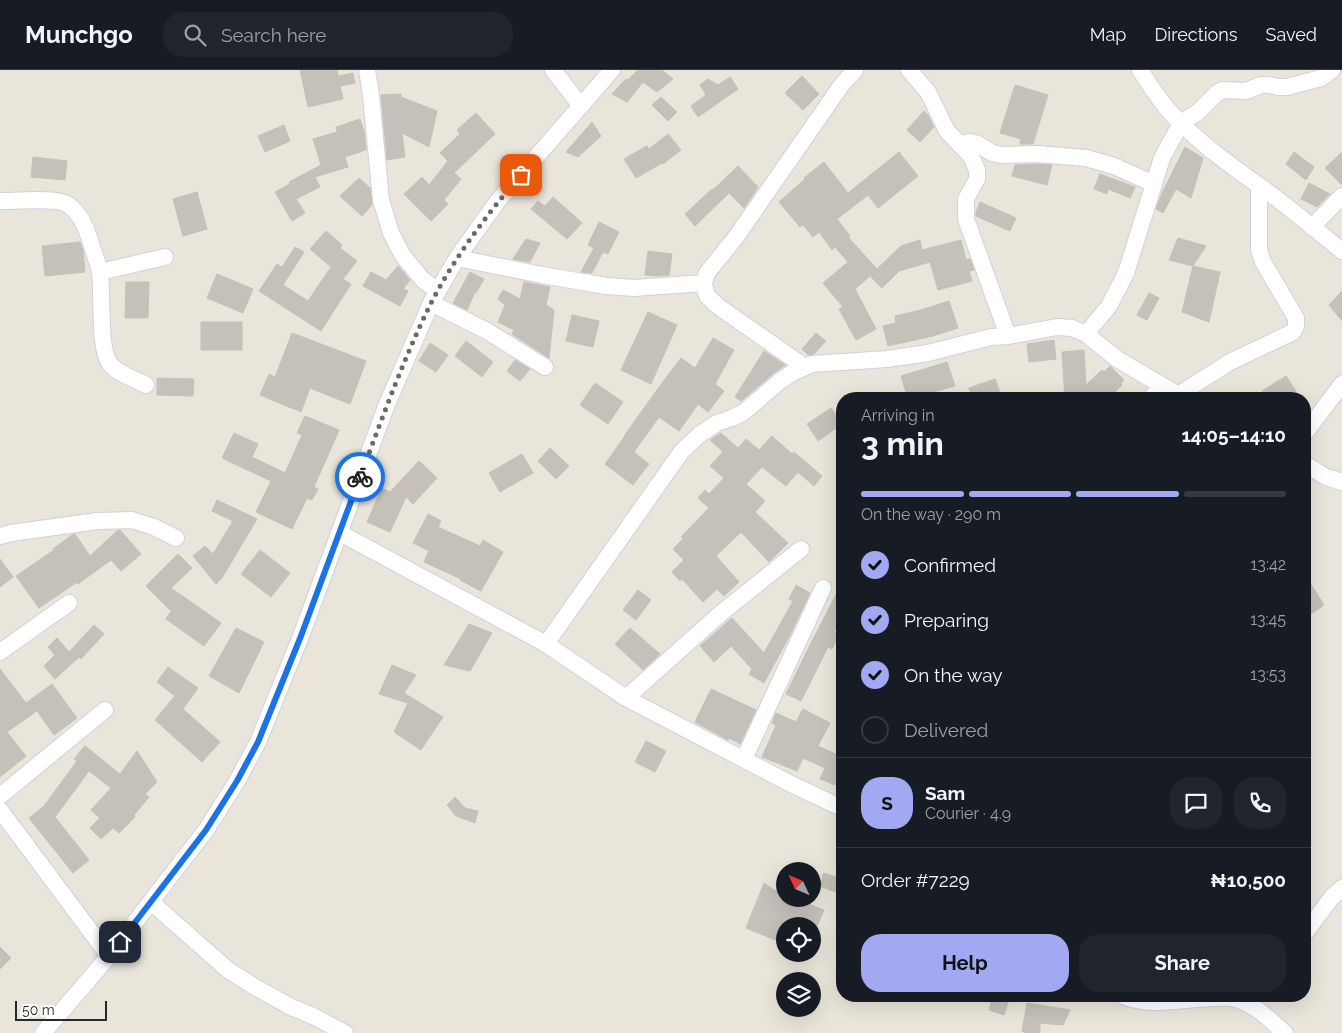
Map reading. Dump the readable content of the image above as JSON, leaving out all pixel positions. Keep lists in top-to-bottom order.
{
  "scale_bar": "50 m",
  "north": "top left",
  "page": {
    "header": "Munchgo",
    "search": "Search here",
    "nav": ["Map", "Directions", "Saved"],
    "heading": ["3 min", "Arriving in", "14:05–14:10"],
    "panel": [
      "Sam",
      "Courier · 4.9",
      "Order #7229",
      "₦10,500"
    ],
    "bar": "On the way · 290 m",
    "list": [
      ["Confirmed", "13:42"],
      ["Preparing", "13:45"],
      ["On the way", "13:53"],
      "Delivered"
    ],
    "round": "S",
    "buttons": ["Help", "Share"],
    "scale": "50 m"
  }
}
